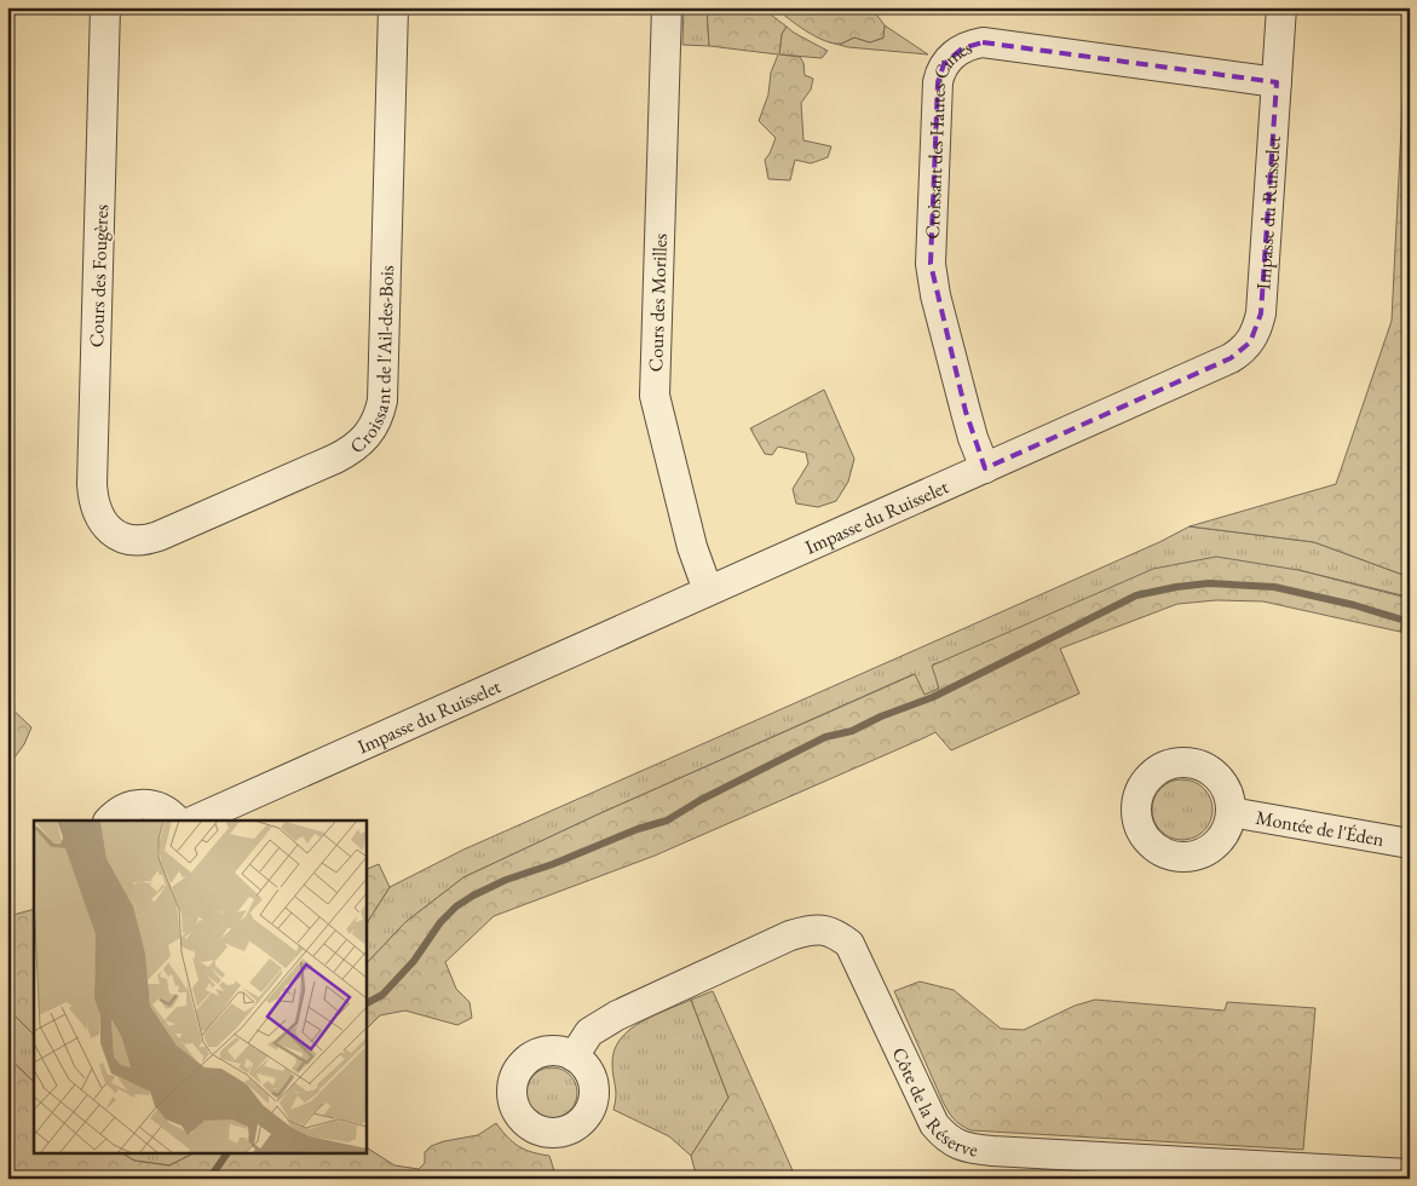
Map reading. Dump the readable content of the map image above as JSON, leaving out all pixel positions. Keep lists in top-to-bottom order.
{
  "streets": {
    "street": [
      "Croissant des Hautes-Cimes",
      "Impasse du Ruisselet",
      "Cours des Fougères",
      "Cours des Morilles",
      "Croissant de l'Ail-des-Bois",
      "Montée de l'Éden",
      "Côte de la Réserve"
    ]
  },
  "crossings": [
    ["Croissant des Hautes-Cimes", "Impasse du Ruisselet"],
    ["Impasse du Ruisselet", "Cours des Morilles"],
    ["Cours des Fougères", "Croissant de l'Ail-des-Bois"]
  ]
}
